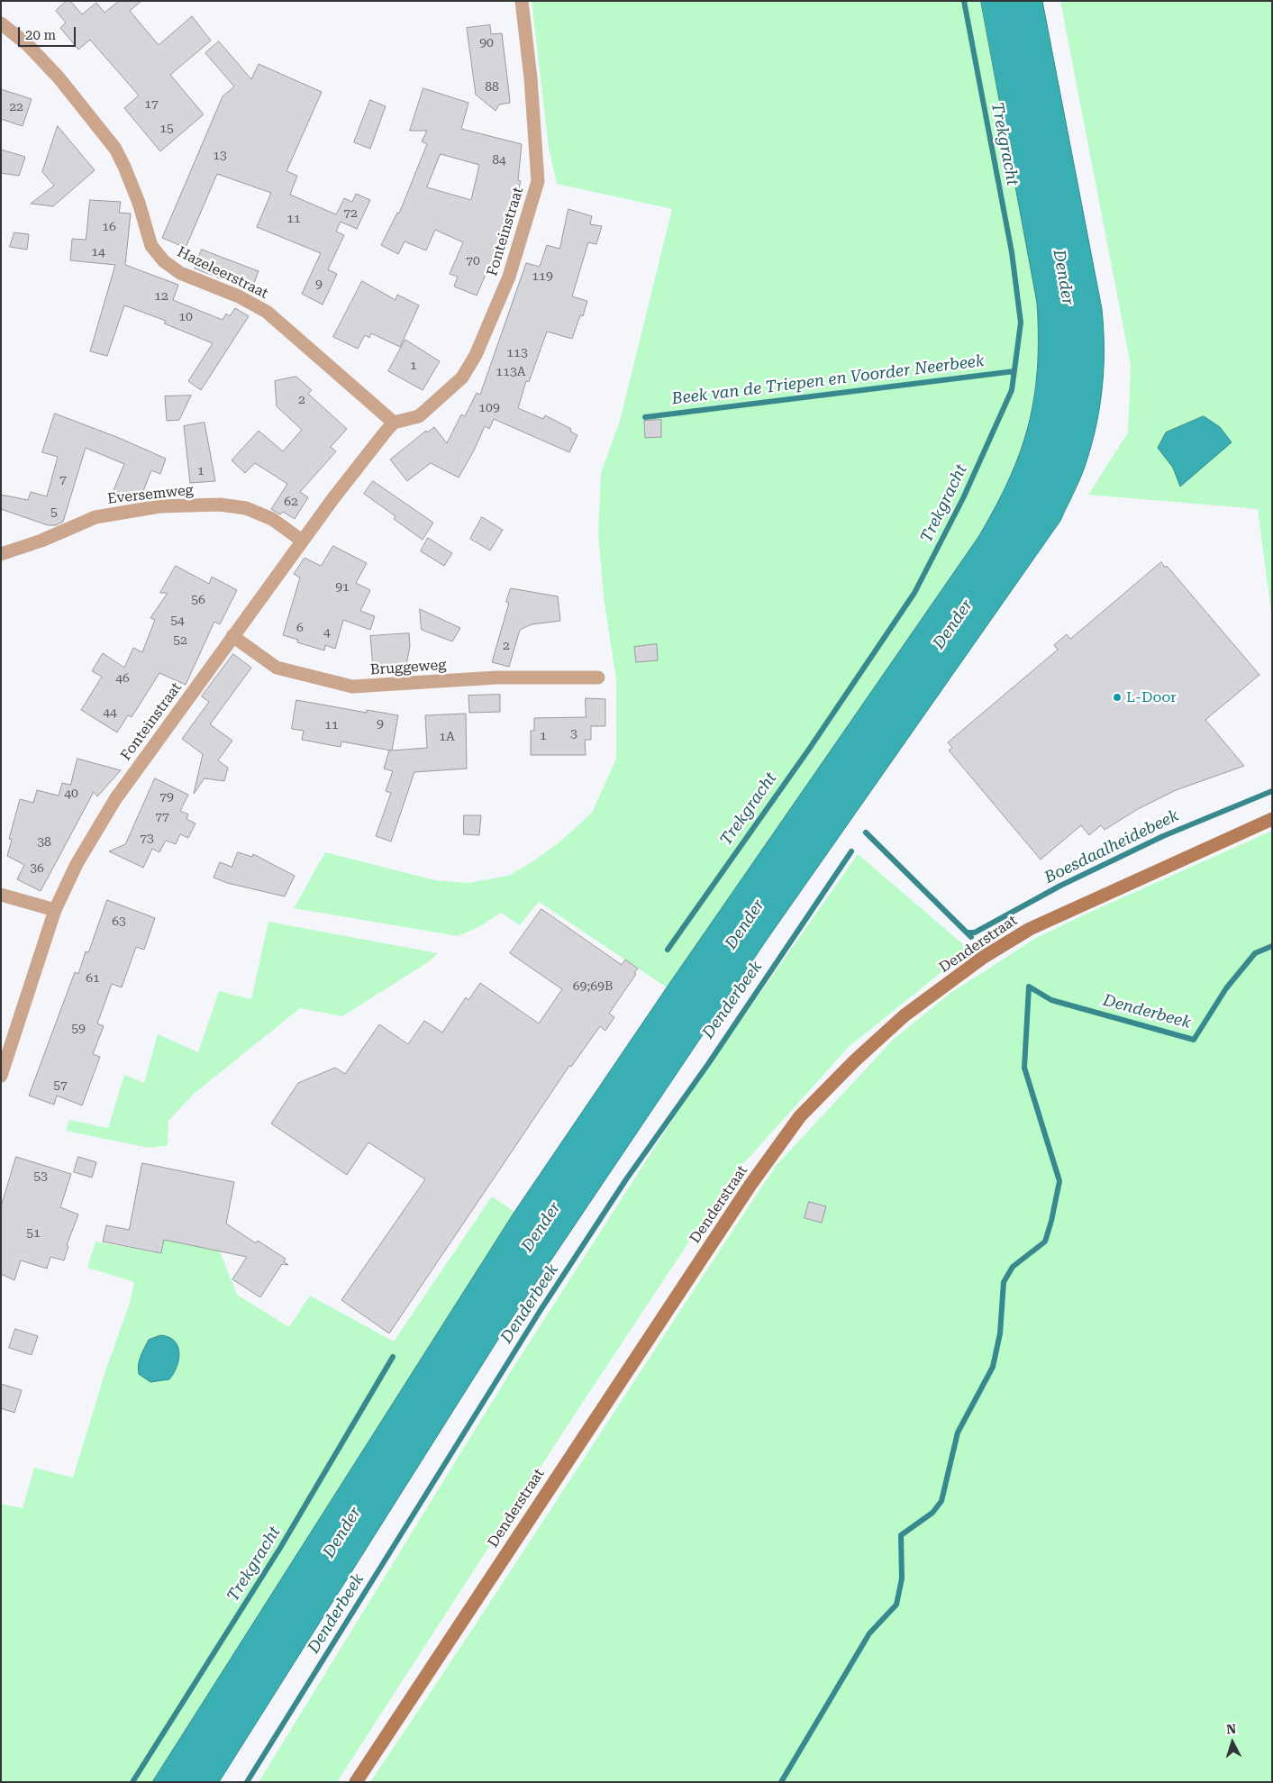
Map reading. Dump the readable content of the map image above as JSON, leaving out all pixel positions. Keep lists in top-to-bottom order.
{
  "streets": {
    "street": [
      "Fonteinstraat",
      "Hazeleerstraat",
      "Eversemweg",
      "Bruggeweg",
      "Denderstraat"
    ]
  },
  "crossings": [
    ["Fonteinstraat", "Hazeleerstraat"],
    ["Fonteinstraat", "Eversemweg"],
    ["Fonteinstraat", "Bruggeweg"]
  ],
  "water": [
    "Trekgracht",
    "Dender",
    "Beek van de Triepen en Voorder Neerbeek",
    "Boesdaalheidebeek",
    "Denderbeek"
  ],
  "places": ["L-Door"],
  "house_numbers": [
    "90",
    "88",
    "17",
    "22",
    "15",
    "13",
    "84",
    "72",
    "11",
    "16",
    "14",
    "70",
    "119",
    "9",
    "12",
    "10",
    "113",
    "1",
    "113A",
    "2",
    "109",
    "1",
    "7",
    "62",
    "5",
    "91",
    "56",
    "54",
    "6",
    "4",
    "52",
    "2",
    "46",
    "44",
    "9",
    "11",
    "3",
    "1",
    "1A",
    "40",
    "79",
    "77",
    "73",
    "38",
    "36",
    "63",
    "61",
    "69;69B",
    "59",
    "57",
    "53",
    "51"
  ],
  "scale_bar": "20 m",
  "north": "top"
}
